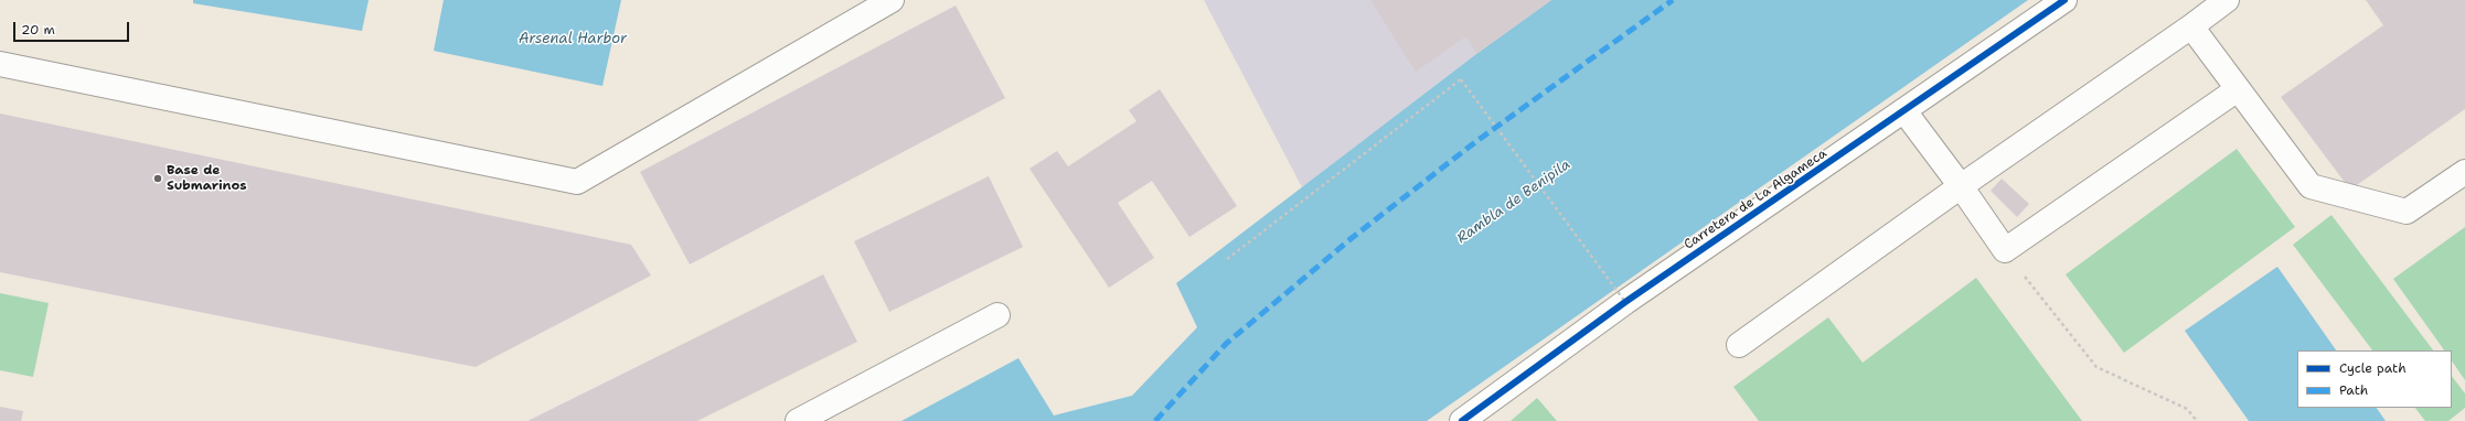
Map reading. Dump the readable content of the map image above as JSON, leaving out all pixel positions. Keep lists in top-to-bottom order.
{
  "streets": {
    "street": ["Carretera de La Algameca"]
  },
  "water": ["Arsenal Harbor", "Rambla de Benipila"],
  "places": ["Base de Submarinos"],
  "legend": ["Cycle path", "Path"],
  "scale_bar": "20 m"
}
